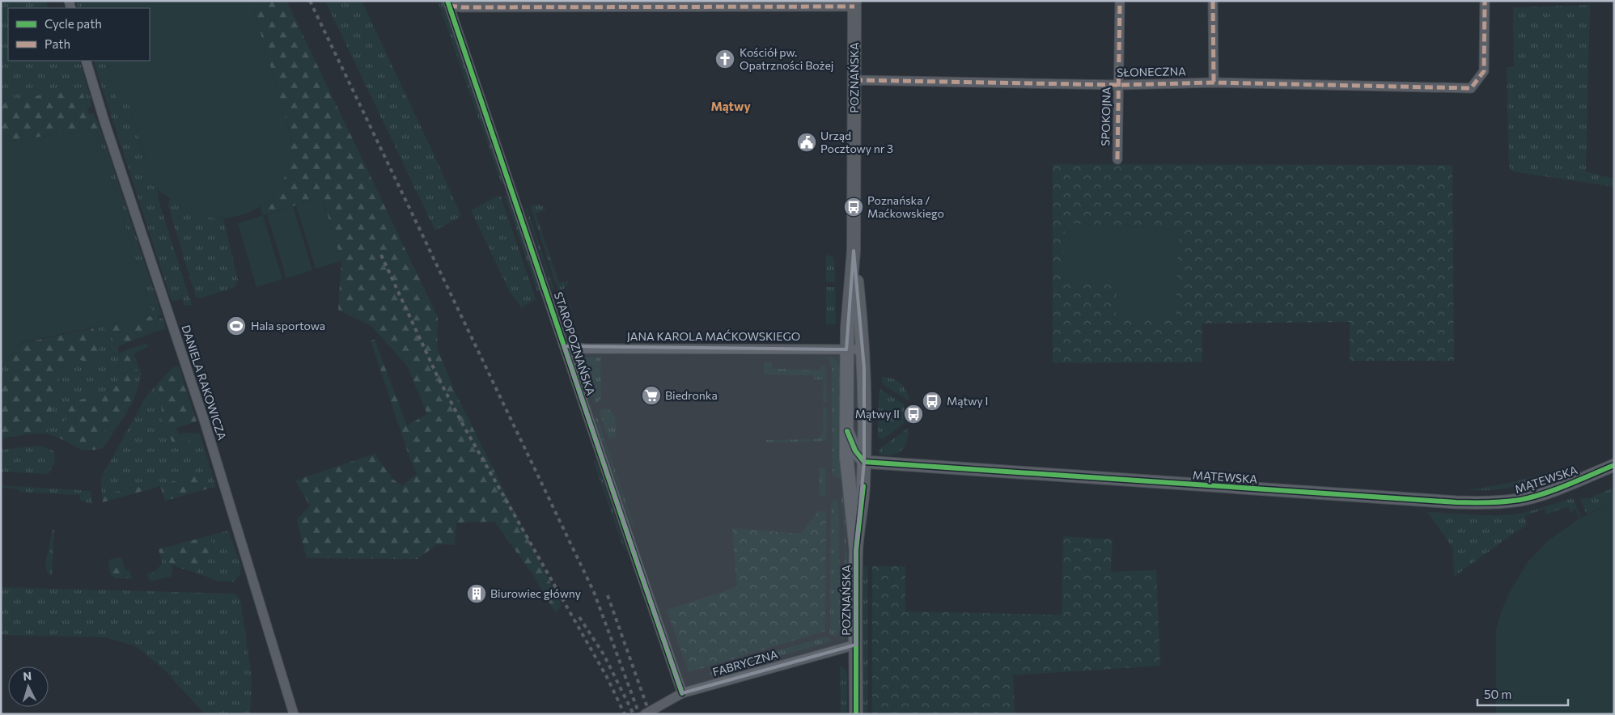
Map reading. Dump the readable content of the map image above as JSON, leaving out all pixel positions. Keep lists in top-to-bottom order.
{
  "streets": {
    "main road": ["POZNAŃSKA"],
    "street": [
      "SŁONECZNA",
      "SPOKOJNA",
      "JANA KAROLA MAĆKOWSKIEGO",
      "STAROPOZNAŃSKA",
      "DANIELA RAKOWICZA",
      "MĄTEWSKA",
      "FABRYCZNA"
    ]
  },
  "crossings": [
    ["SŁONECZNA", "POZNAŃSKA"],
    ["SŁONECZNA", "SPOKOJNA"],
    ["POZNAŃSKA", "JANA KAROLA MAĆKOWSKIEGO"],
    ["POZNAŃSKA", "MĄTEWSKA"],
    ["POZNAŃSKA", "FABRYCZNA"],
    ["JANA KAROLA MAĆKOWSKIEGO", "STAROPOZNAŃSKA"],
    ["STAROPOZNAŃSKA", "FABRYCZNA"]
  ],
  "districts": ["Mątwy"],
  "places": {
    "church": ["Kościół pw. Opatrzności Bożej"],
    "public building": ["Urząd Pocztowy nr 3"],
    "bus stop": ["Poznańska / Maćkowskiego", "Mątwy I", "Mątwy II"],
    "sports": ["Hala sportowa"],
    "supermarket": ["Biedronka"],
    "building": ["Biurowiec główny"]
  },
  "legend": ["Cycle path", "Path"],
  "scale_bar": "50 m",
  "north": "top"
}
